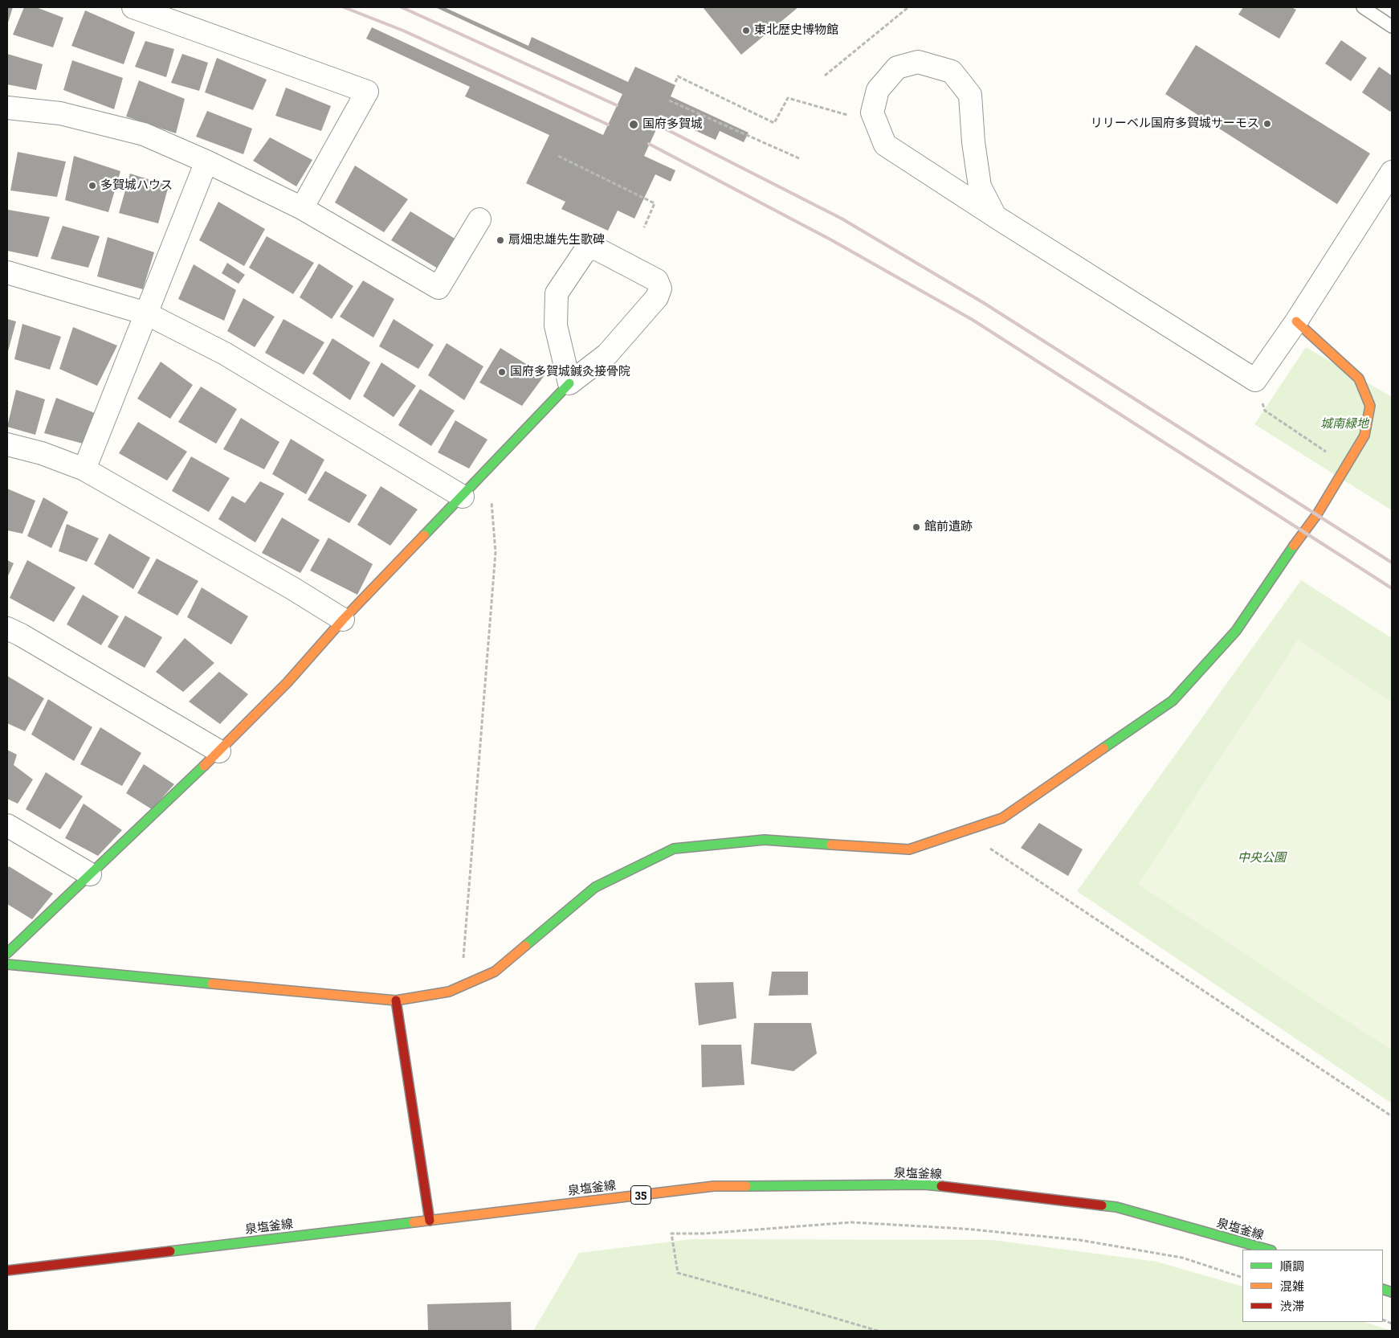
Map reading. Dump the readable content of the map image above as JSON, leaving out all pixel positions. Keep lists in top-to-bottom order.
{
  "streets": {
    "street": ["泉塩釜線", "35"]
  },
  "parks": ["城南緑地", "中央公園"],
  "places": [
    "東北歴史博物館",
    "リリーベル国府多賀城サーモス",
    "国府多賀城",
    "多賀城ハウス",
    "扇畑忠雄先生歌碑",
    "国府多賀城鍼灸接骨院",
    "館前遺跡"
  ],
  "legend": ["順調", "混雑", "渋滞"]
}
